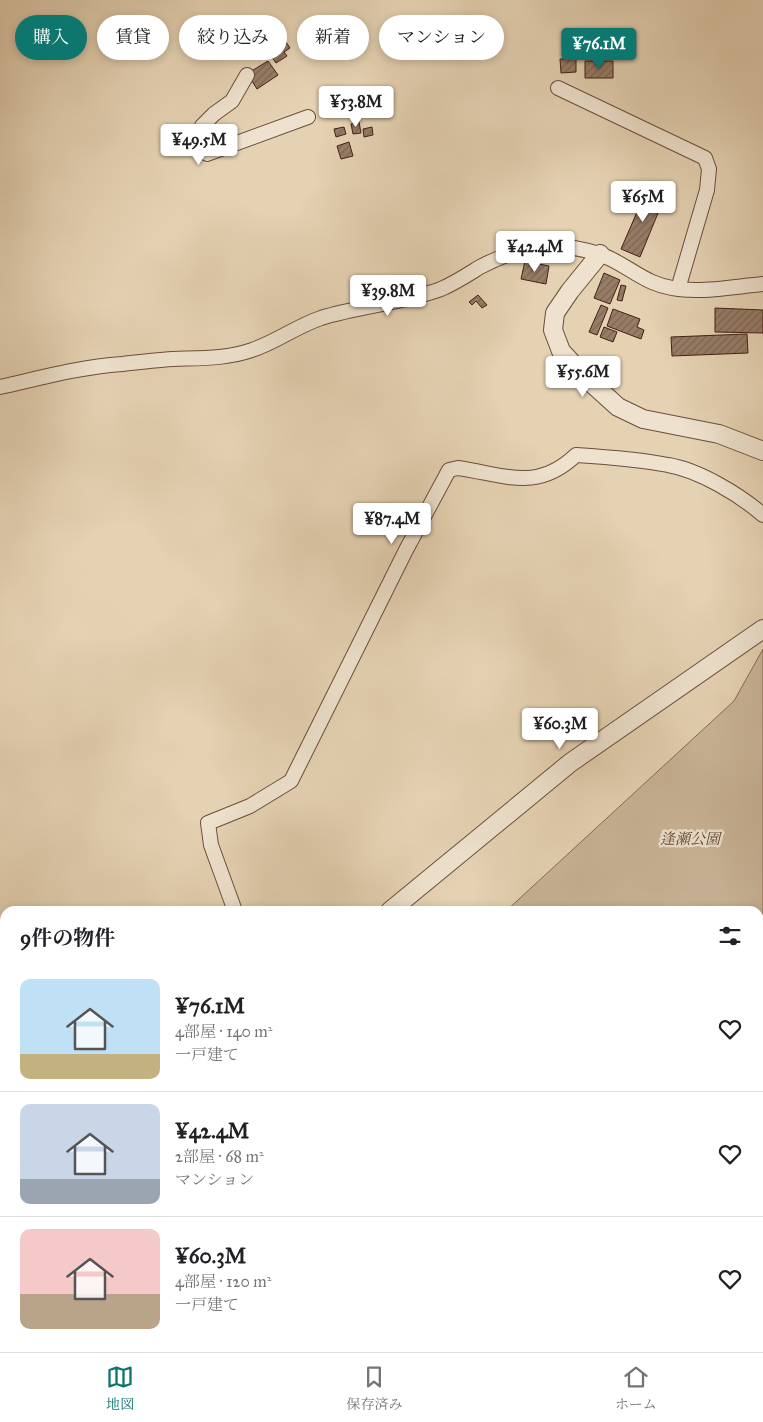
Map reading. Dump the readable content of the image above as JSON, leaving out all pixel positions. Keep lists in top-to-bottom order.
{
  "parks": ["逢瀬公園"],
  "page": {
    "chip": [
      "購入",
      "賃貸",
      "絞り込み",
      "新着",
      "マンション"
    ],
    "price": [
      "¥76.1M",
      "¥53.8M",
      "¥49.5M",
      "¥65M",
      "¥42.4M",
      "¥39.8M",
      "¥55.6M",
      "¥87.4M",
      "¥60.3M"
    ],
    "heading": "9件の物件",
    "list": [
      {
        "name": "¥76.1M",
        "note": "4部屋 · 140 m² · 一戸建て"
      },
      {
        "name": "¥42.4M",
        "note": "2部屋 · 68 m² · マンション"
      },
      {
        "name": "¥60.3M",
        "note": "4部屋 · 120 m² · 一戸建て"
      }
    ],
    "tabs": ["地図", "保存済み", "ホーム"]
  }
}
